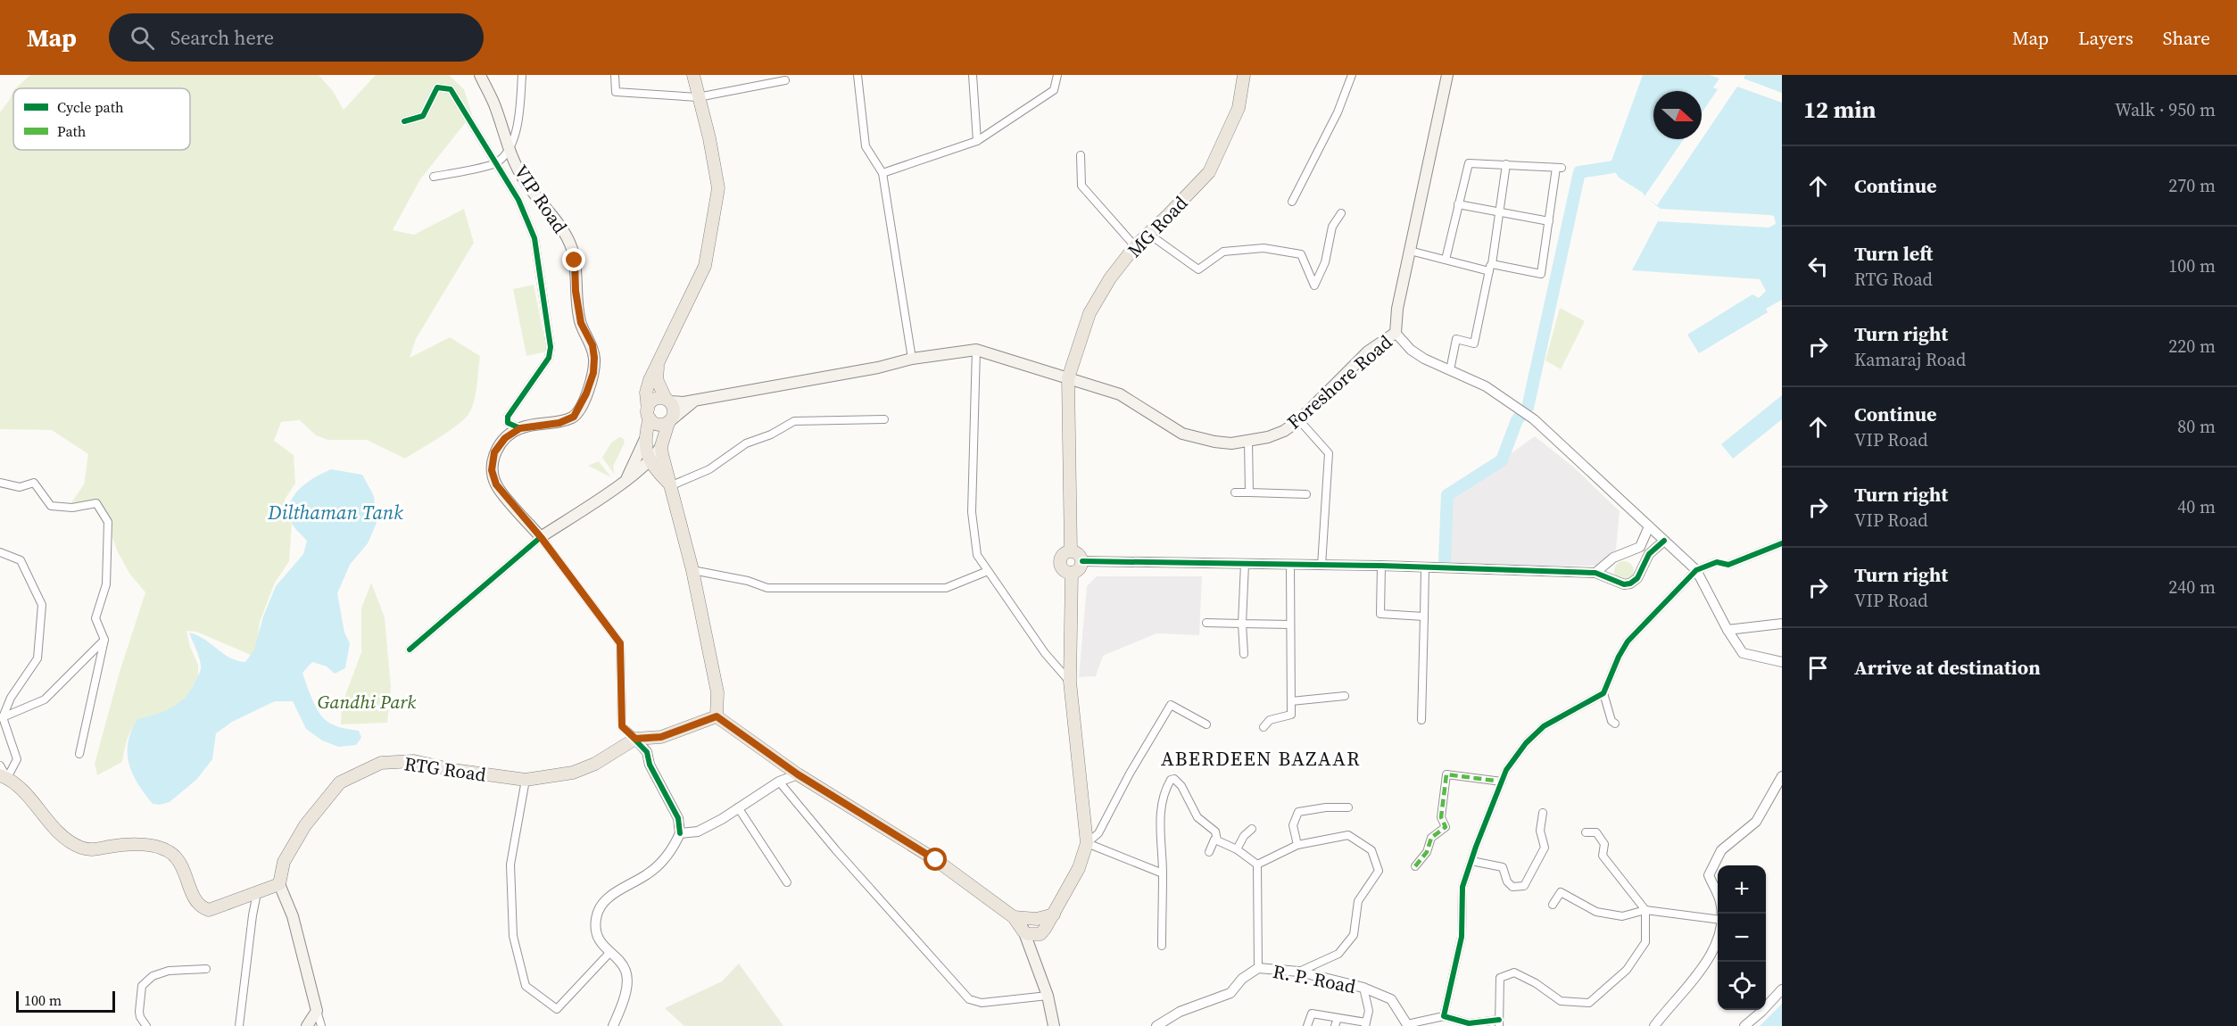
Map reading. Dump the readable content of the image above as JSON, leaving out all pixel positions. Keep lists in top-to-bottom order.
{
  "streets": {
    "main road": [
      "VIP Road",
      "MG Road",
      "Foreshore Road",
      "RTG Road"
    ],
    "street": ["R. P. Road"]
  },
  "crossings": [
    ["MG Road", "Foreshore Road"]
  ],
  "districts": ["ABERDEEN BAZAAR"],
  "water": ["Dilthaman Tank"],
  "parks": ["Gandhi Park"],
  "legend": ["Cycle path", "Path"],
  "scale_bar": "100 m",
  "north": "right",
  "page": {
    "header": "Map",
    "search": "Search here",
    "nav": ["Map", "Layers", "Share"],
    "heading": ["12 min", "Walk · 950 m"],
    "list": [
      ["Continue", "270 m"],
      ["Turn left", "RTG Road", "100 m"],
      ["Turn right", "Kamaraj Road", "220 m"],
      ["Continue", "VIP Road", "80 m"],
      ["Turn right", "VIP Road", "40 m"],
      ["Turn right", "VIP Road", "240 m"],
      "Arrive at destination"
    ],
    "map_buttons": ["+", "−"],
    "scale": "100 m"
  }
}
